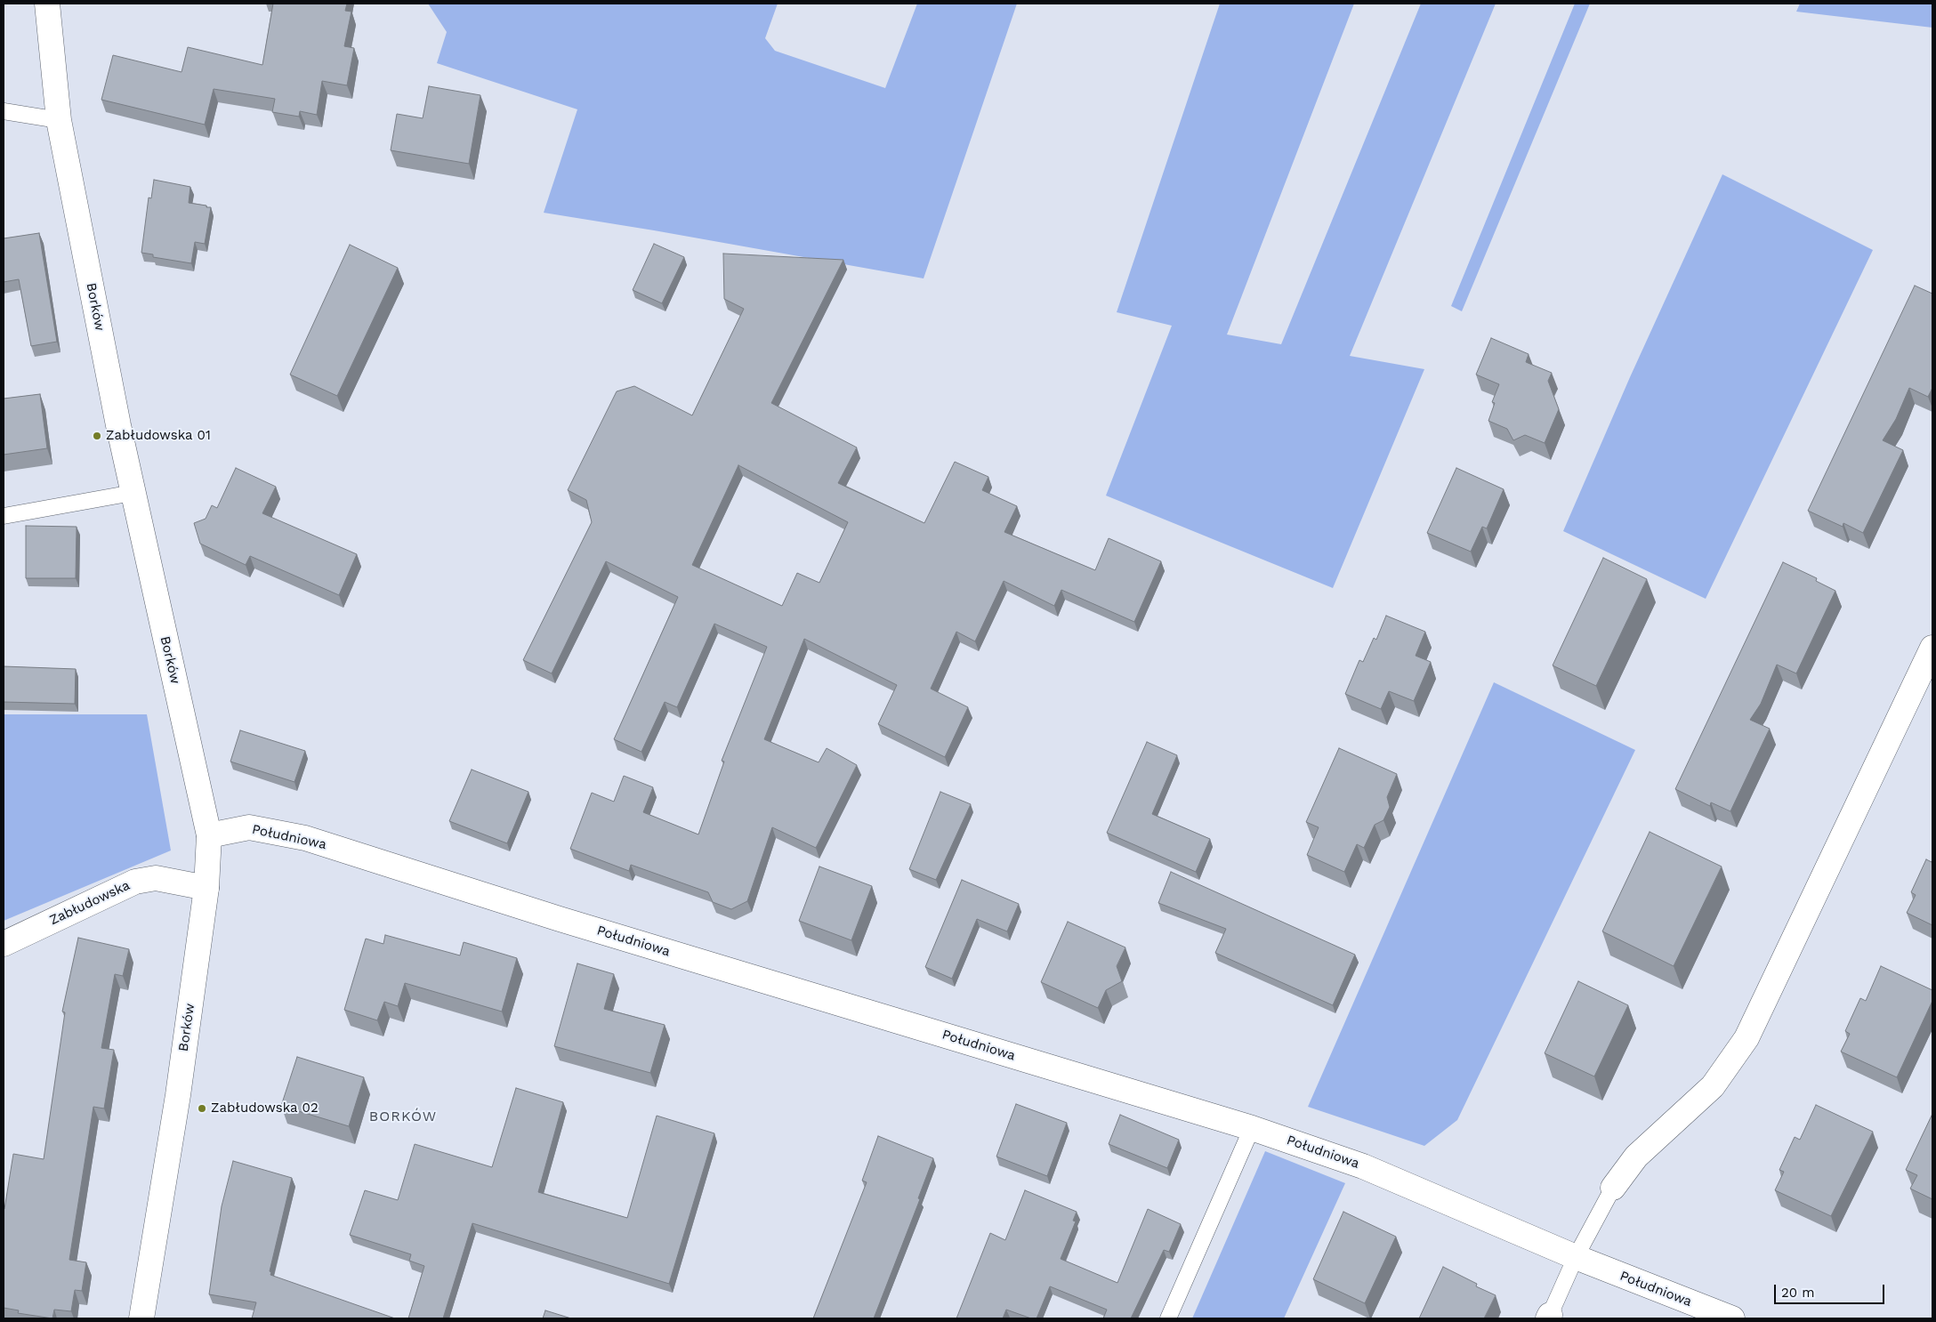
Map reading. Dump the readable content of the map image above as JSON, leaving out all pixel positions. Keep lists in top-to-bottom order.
{
  "streets": {
    "street": ["Borków", "Południowa", "Zabłudowska"]
  },
  "crossings": [
    ["Borków", "Południowa"],
    ["Borków", "Zabłudowska"]
  ],
  "districts": ["BORKÓW"],
  "places": ["Zabłudowska 01", "Zabłudowska 02"],
  "scale_bar": "20 m"
}
